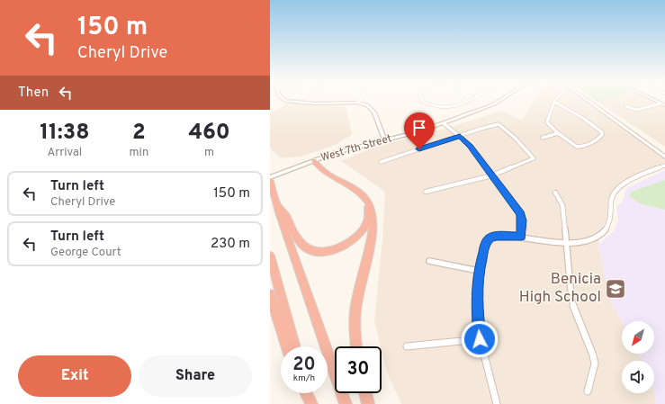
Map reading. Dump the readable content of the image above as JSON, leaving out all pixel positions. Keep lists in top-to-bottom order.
{
  "streets": {
    "street": ["West 7th Street"]
  },
  "places": {
    "school or university": ["Benicia High School"]
  },
  "north": "bottom left",
  "page": {
    "turn": ["150 m", "Cheryl Drive"],
    "then": "Then",
    "eta": [
      "11:38",
      "Arrival",
      "2",
      "min",
      "460",
      "m"
    ],
    "list": [
      {
        "name": "Turn left",
        "note": "Cheryl Drive",
        "value": "150 m"
      },
      {
        "name": "Turn left",
        "note": "George Court",
        "value": "230 m"
      }
    ],
    "speed": "20 km/h",
    "limit": "30",
    "buttons": ["Exit", "Share"]
  }
}
